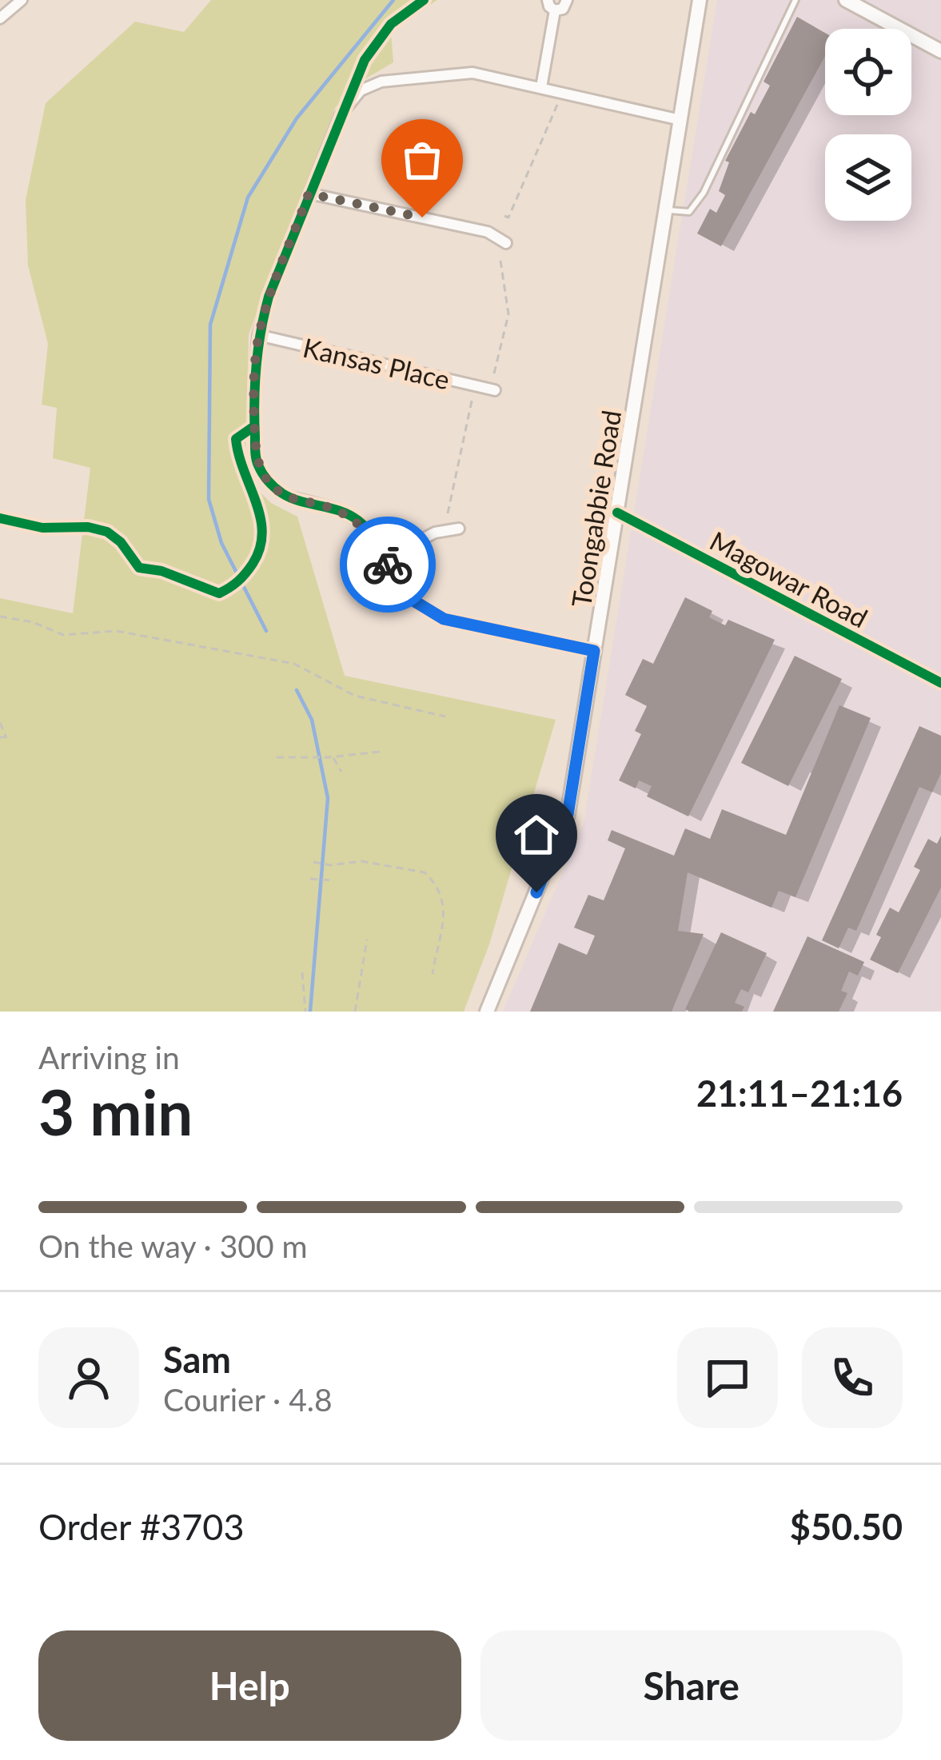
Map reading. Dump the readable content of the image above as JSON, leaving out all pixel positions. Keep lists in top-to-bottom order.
{
  "streets": {
    "main road": ["Toongabbie Road"],
    "street": ["Kansas Place", "Magowar Road"]
  },
  "crossings": [
    ["Toongabbie Road", "Magowar Road"]
  ],
  "page": {
    "heading": ["3 min", "Arriving in", "21:11–21:16"],
    "panel": [
      "Sam",
      "Courier · 4.8",
      "Order #3703",
      "$50.50"
    ],
    "bar": "On the way · 300 m",
    "buttons": ["Help", "Share"]
  }
}
